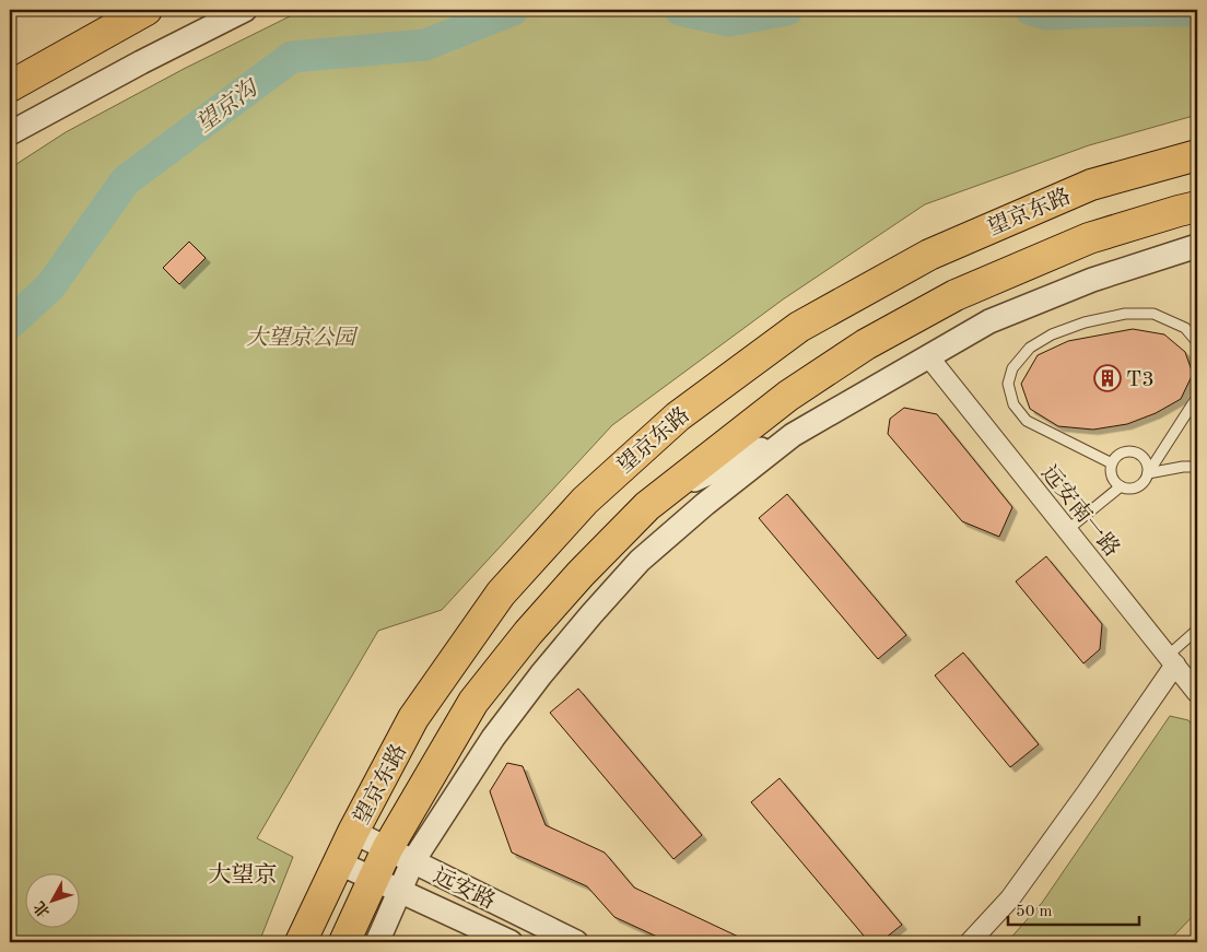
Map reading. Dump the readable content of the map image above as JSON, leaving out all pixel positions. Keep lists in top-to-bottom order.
{
  "streets": {
    "main road": ["望京东路"],
    "street": ["远安南一路", "远安路"]
  },
  "crossings": [
    ["望京东路", "远安路"]
  ],
  "districts": ["大望京"],
  "water": ["望京沟"],
  "parks": ["大望京公园"],
  "places": {
    "building": ["T3"]
  },
  "scale_bar": "50 m",
  "north": "bottom left"
}
